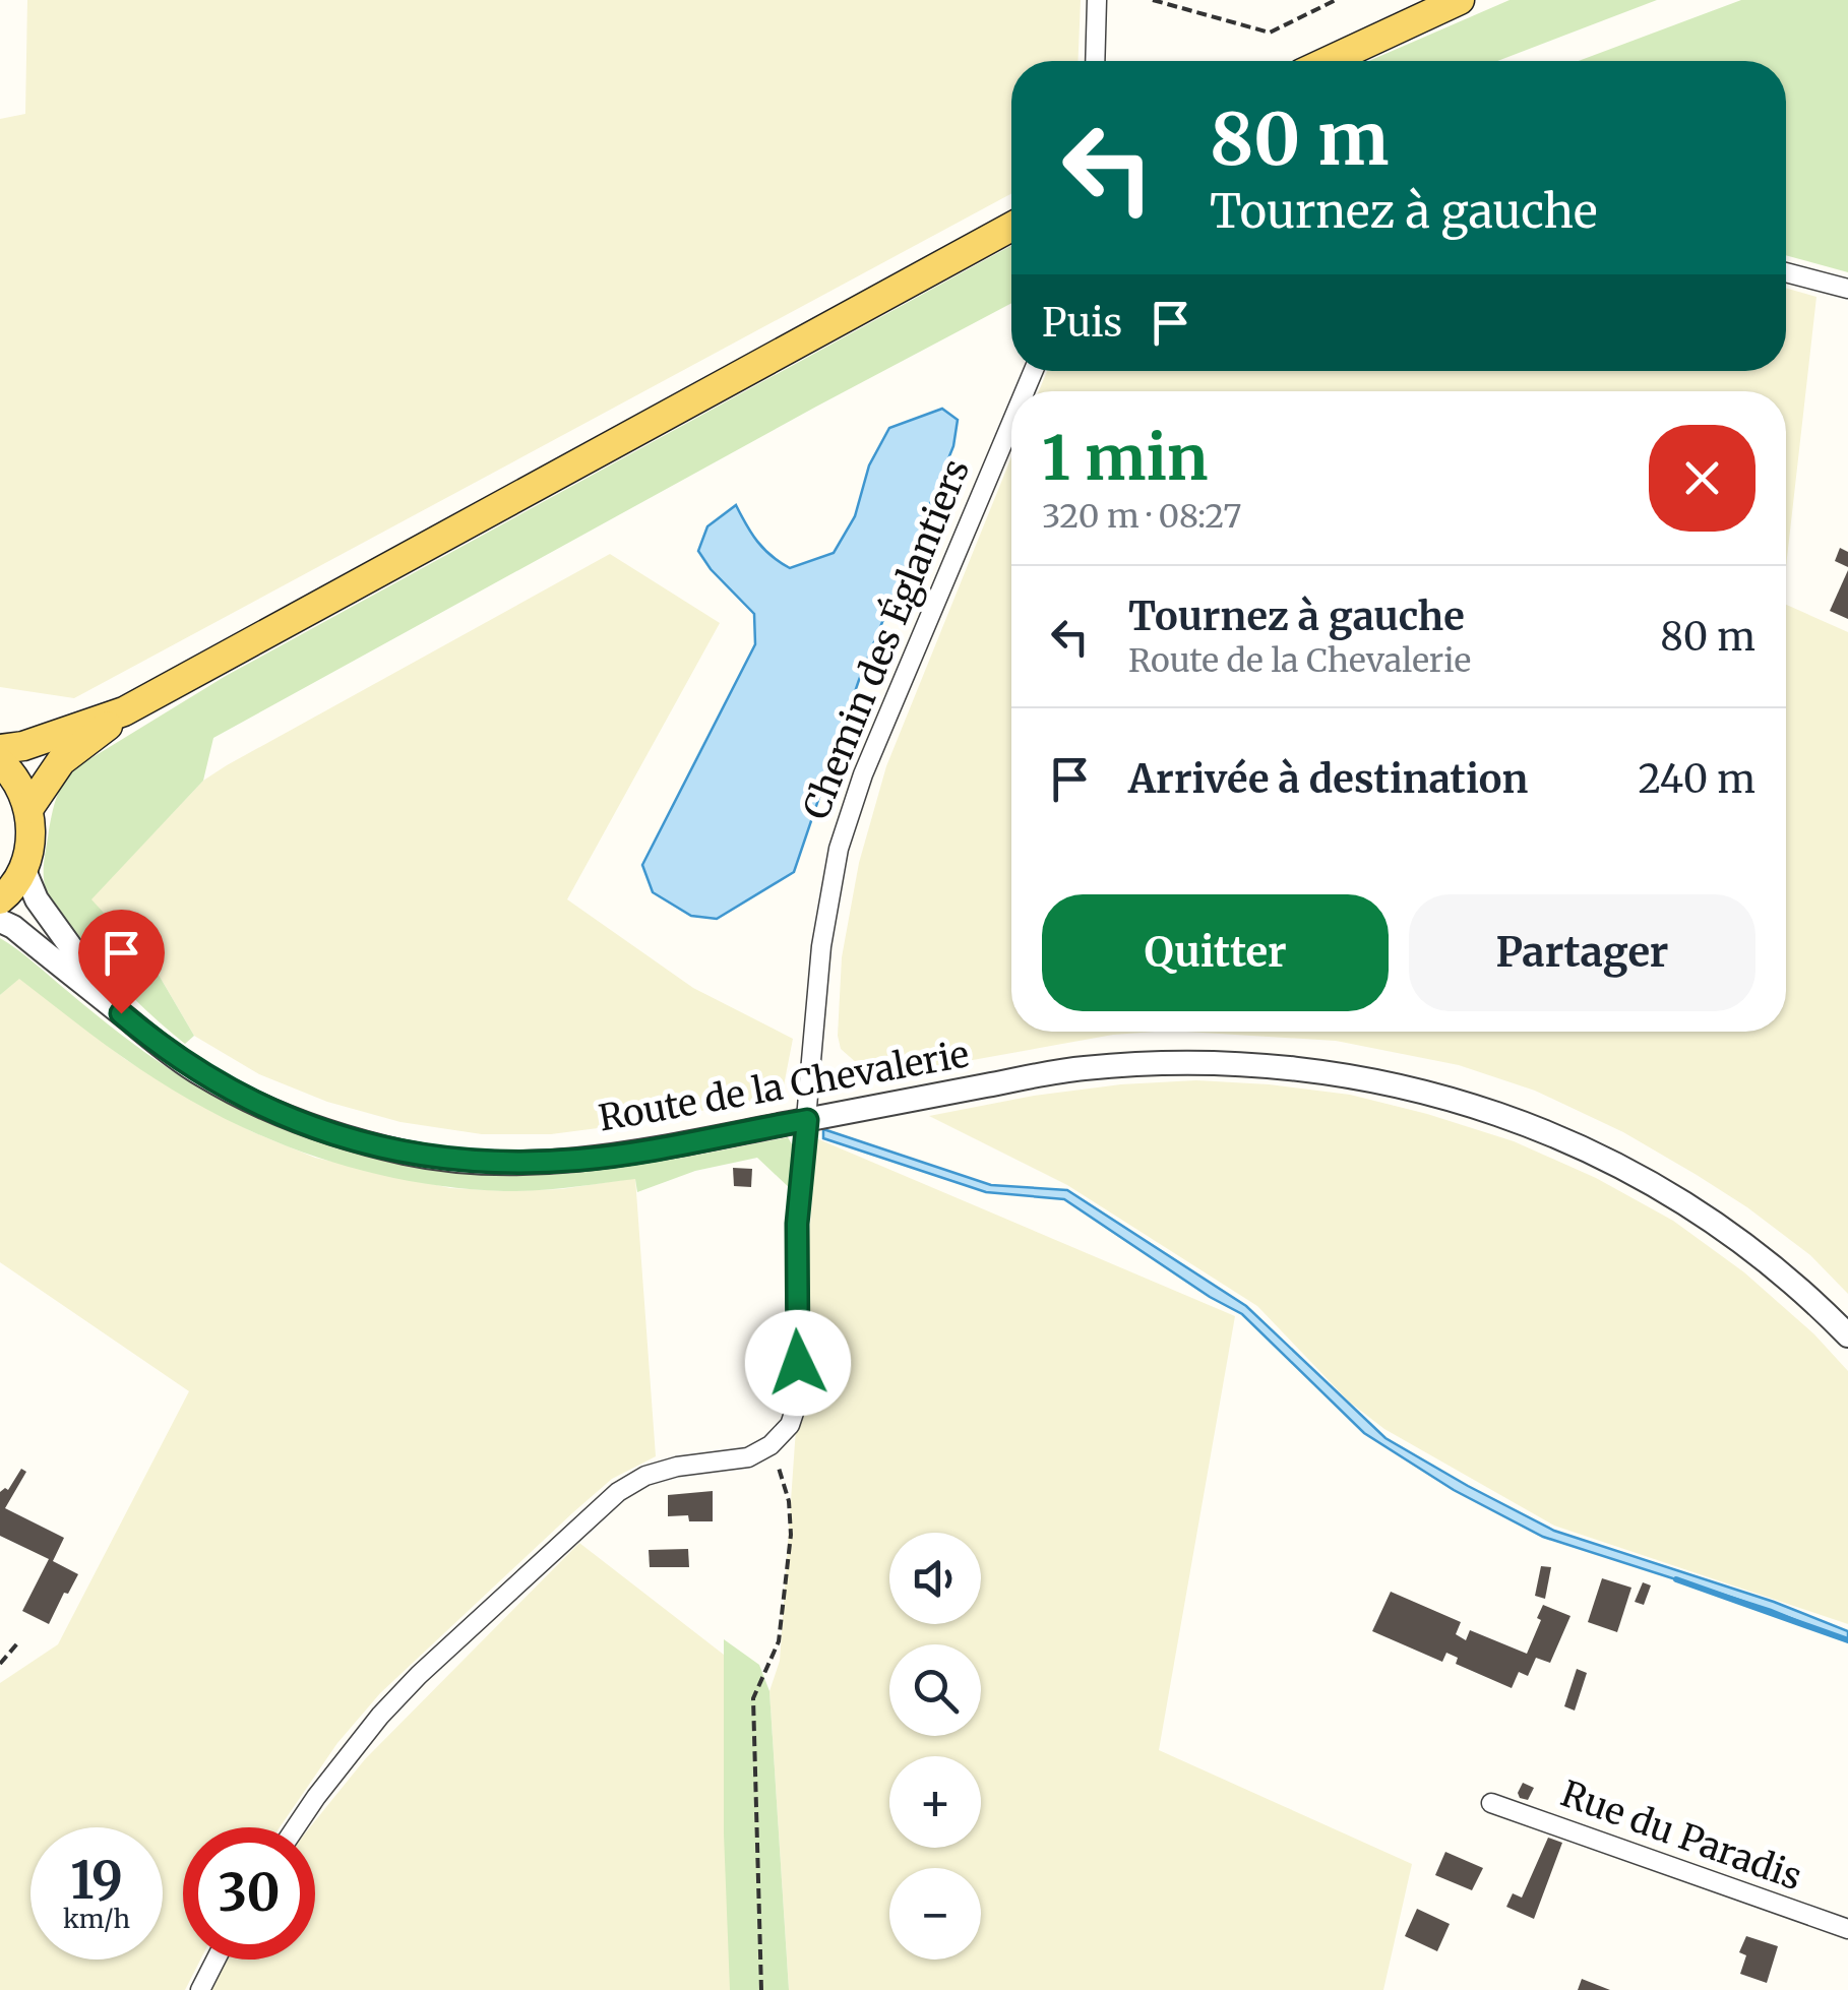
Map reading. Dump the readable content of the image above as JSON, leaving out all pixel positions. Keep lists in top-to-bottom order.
{
  "streets": {
    "street": ["Chemin des Églantiers", "Route de la Chevalerie", "Rue du Paradis"]
  },
  "crossings": [
    ["Chemin des Églantiers", "Route de la Chevalerie"]
  ],
  "page": {
    "turn": ["80 m", "Tournez à gauche"],
    "then": "Puis",
    "heading": ["1 min", "320 m · 08:27"],
    "list": [
      {
        "name": "Tournez à gauche",
        "note": "Route de la Chevalerie",
        "value": "80 m"
      },
      {
        "name": "Arrivée à destination",
        "value": "240 m"
      }
    ],
    "buttons": ["Quitter", "Partager"],
    "map_buttons": ["+", "−"],
    "speed": "19 km/h",
    "limit": "30"
  }
}
